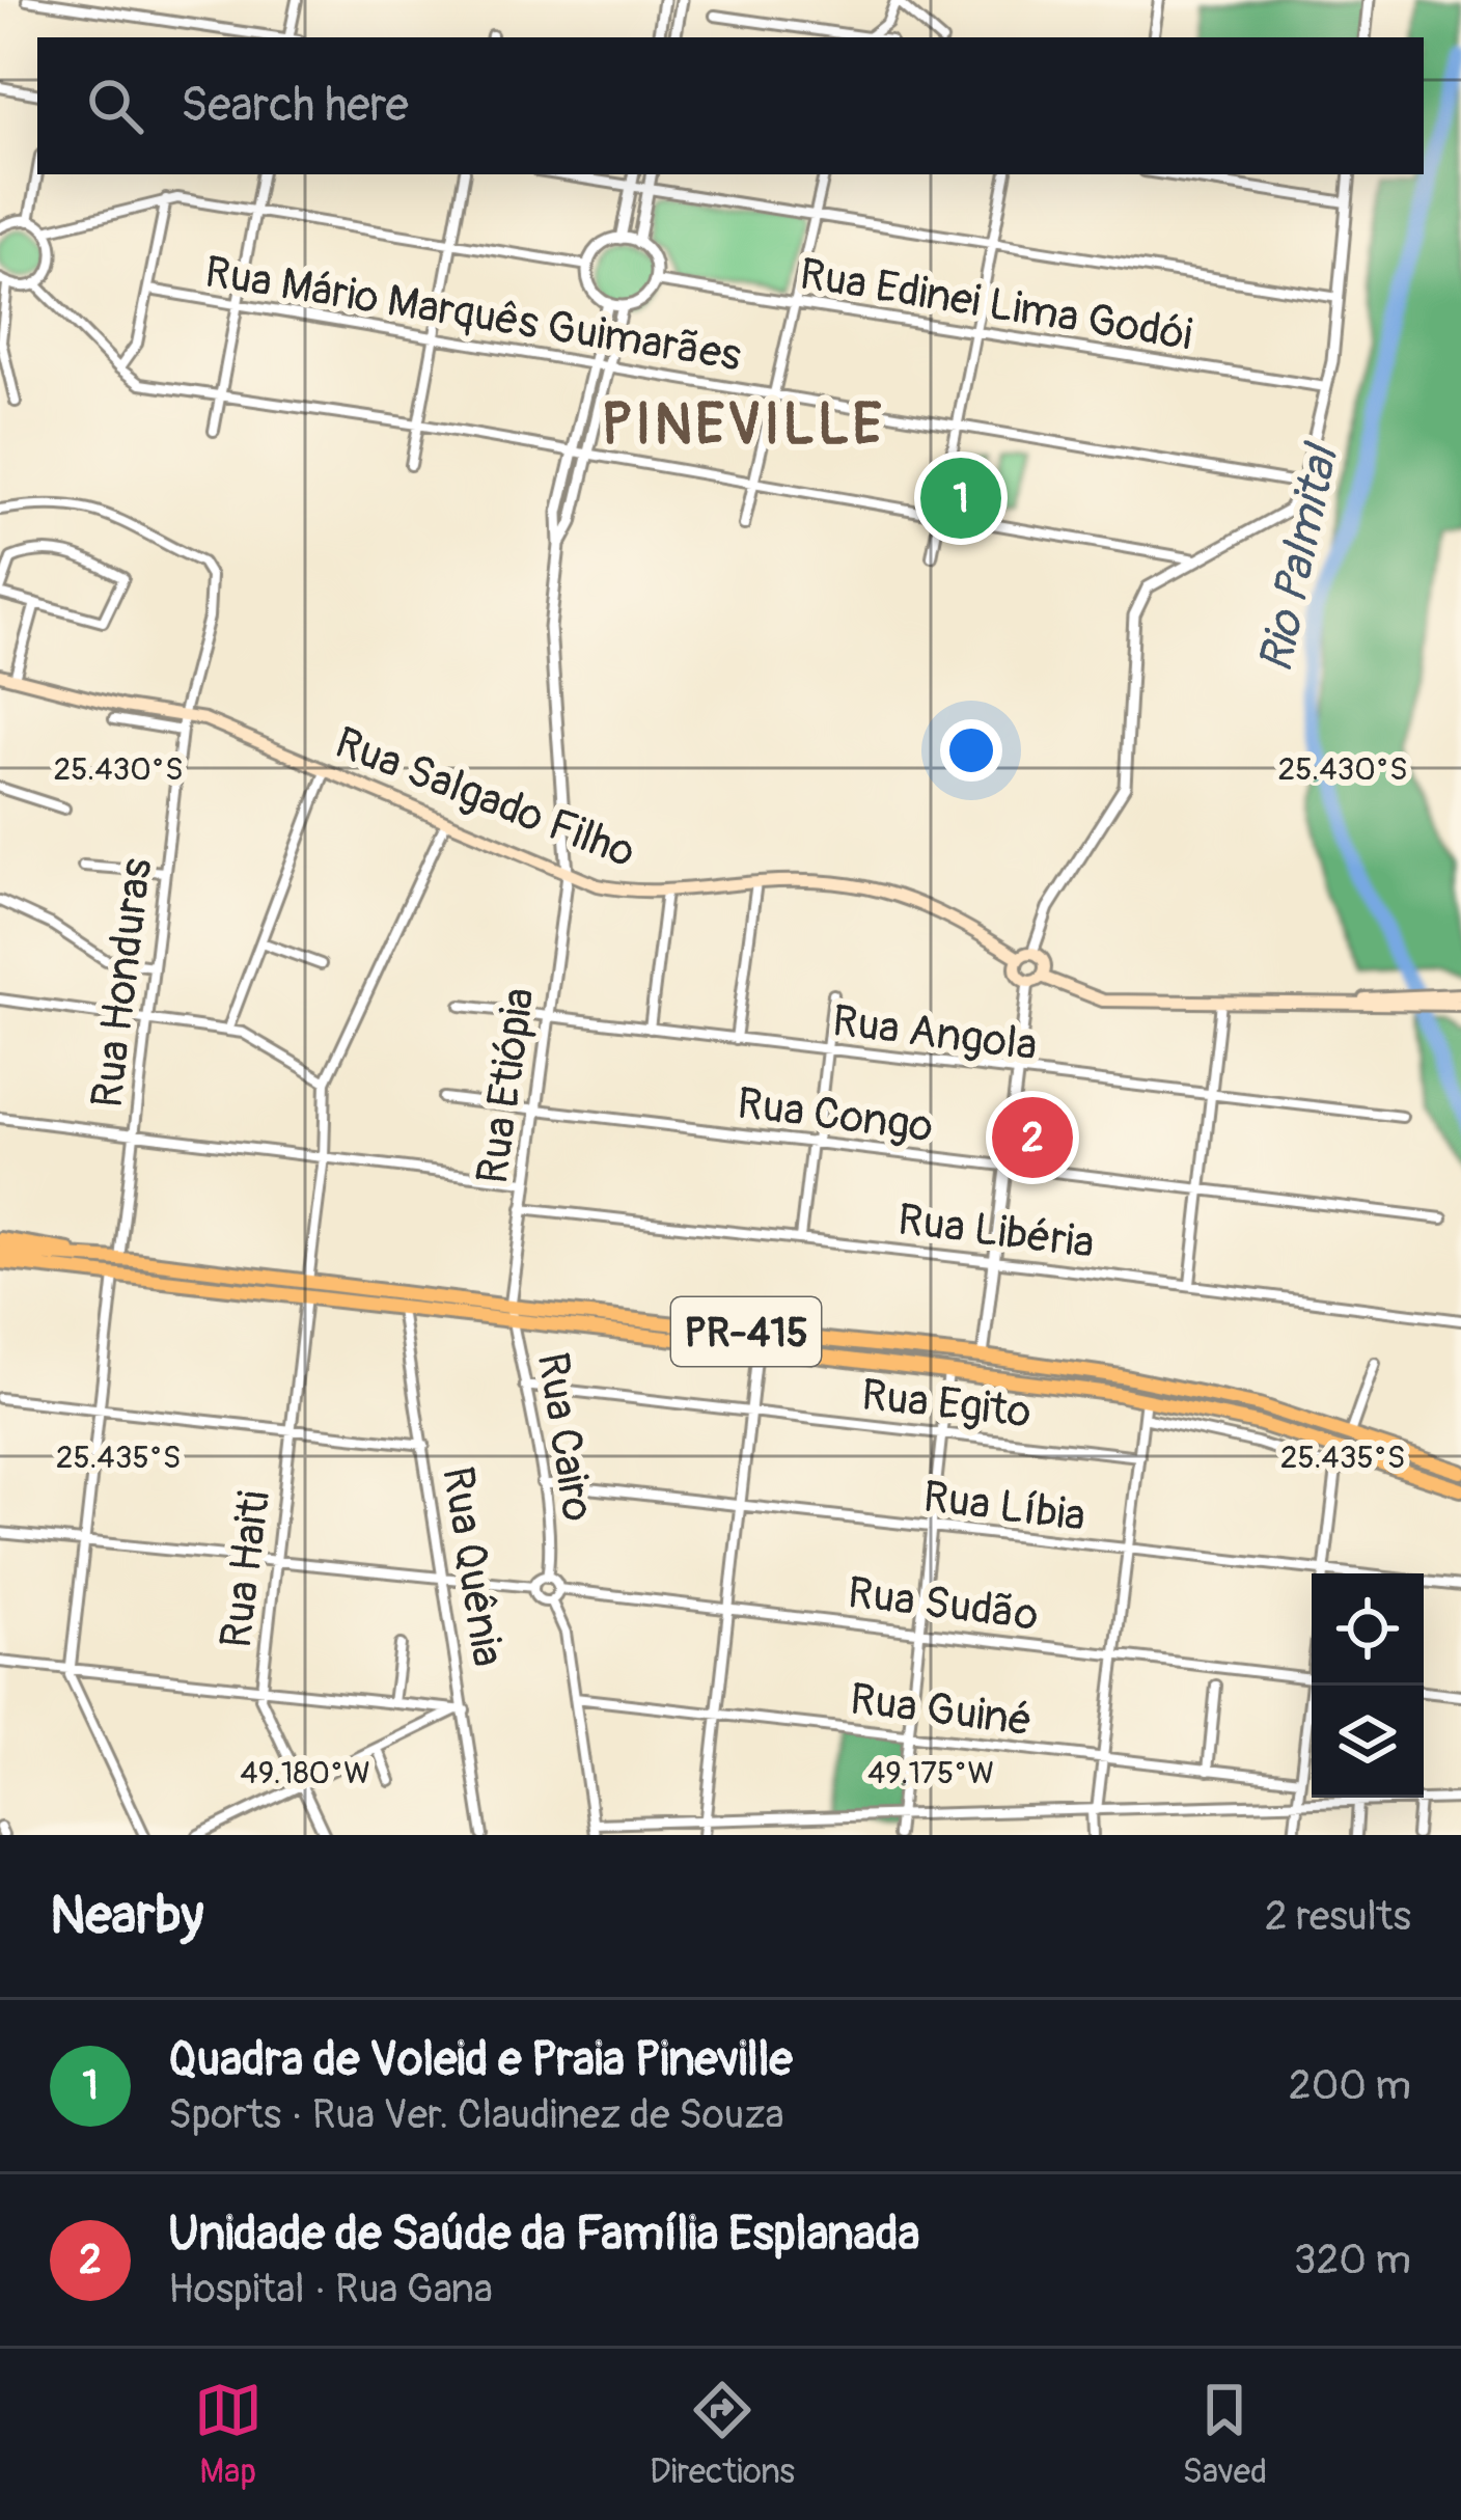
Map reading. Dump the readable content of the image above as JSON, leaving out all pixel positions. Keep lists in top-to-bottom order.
{
  "streets": {
    "highway": ["PR-415"],
    "main road": ["Rua Salgado Filho"],
    "street": [
      "Rua Edinei Lima Godói",
      "Rua Mário Marquês Guimarães",
      "Rua Honduras",
      "Rua Angola",
      "Rua Etiópia",
      "Rua Congo",
      "Rua Libéria",
      "Rua Egito",
      "Rua Cairo",
      "Rua Líbia",
      "Rua Quênia",
      "Rua Haiti",
      "Rua Sudão",
      "Rua Guiné"
    ]
  },
  "crossings": [
    ["Rua Salgado Filho", "Rua Honduras"],
    ["Rua Salgado Filho", "Rua Etiópia"],
    ["Rua Honduras", "PR-415"],
    ["Rua Angola", "Rua Etiópia"],
    ["Rua Etiópia", "Rua Congo"],
    ["Rua Etiópia", "Rua Libéria"],
    ["Rua Etiópia", "PR-415"],
    ["Rua Etiópia", "Rua Cairo"],
    ["PR-415", "Rua Cairo"],
    ["PR-415", "Rua Quênia"],
    ["PR-415", "Rua Haiti"],
    ["Rua Egito", "Rua Cairo"],
    ["Rua Cairo", "Rua Líbia"],
    ["Rua Cairo", "Rua Sudão"]
  ],
  "districts": ["PINEVILLE"],
  "water": ["Rio Palmital"],
  "page": {
    "search": "Search here",
    "pins": ["1", "2"],
    "heading": ["Nearby", "2 results"],
    "list": [
      {
        "mark": "1",
        "name": "Quadra de Voleid e Praia Pineville",
        "note": "Sports · Rua Ver. Claudinez de Souza",
        "value": "200 m"
      },
      {
        "mark": "2",
        "name": "Unidade de Saúde da Família Esplanada",
        "note": "Hospital · Rua Gana",
        "value": "320 m"
      }
    ],
    "nav": ["Map", "Directions", "Saved"]
  },
  "coordinates": [
    "25.430°S",
    "25.435°S",
    "49.180°W",
    "49.175°W"
  ]
}
